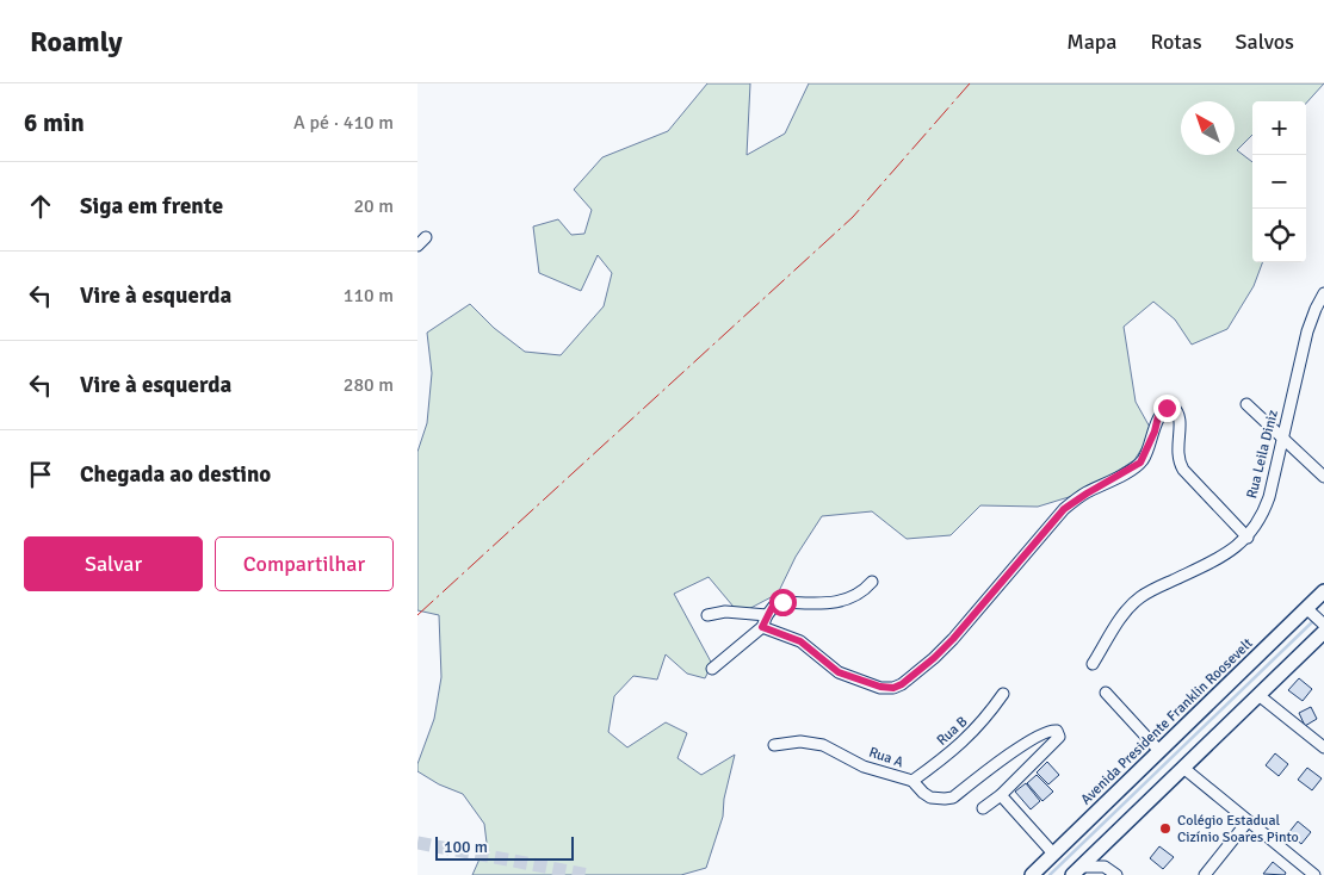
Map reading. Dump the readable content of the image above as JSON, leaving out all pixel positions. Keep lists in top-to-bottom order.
{
  "streets": {
    "main road": ["Avenida Presidente Franklin Roosevelt"],
    "street": ["Rua Leila Diniz", "Rua B", "Rua A"]
  },
  "crossings": [
    ["Rua B", "Rua A"]
  ],
  "places": ["Colégio Estadual Cizínio Soares Pinto"],
  "scale_bar": "100 m",
  "north": "top left",
  "page": {
    "header": "Roamly",
    "nav": ["Mapa", "Rotas", "Salvos"],
    "heading": ["6 min", "A pé · 410 m"],
    "map_buttons": ["+", "−"],
    "list": [
      ["Siga em frente", "20 m"],
      ["Vire à esquerda", "110 m"],
      ["Vire à esquerda", "280 m"],
      "Chegada ao destino"
    ],
    "buttons": ["Salvar", "Compartilhar"],
    "scale": "100 m"
  }
}
